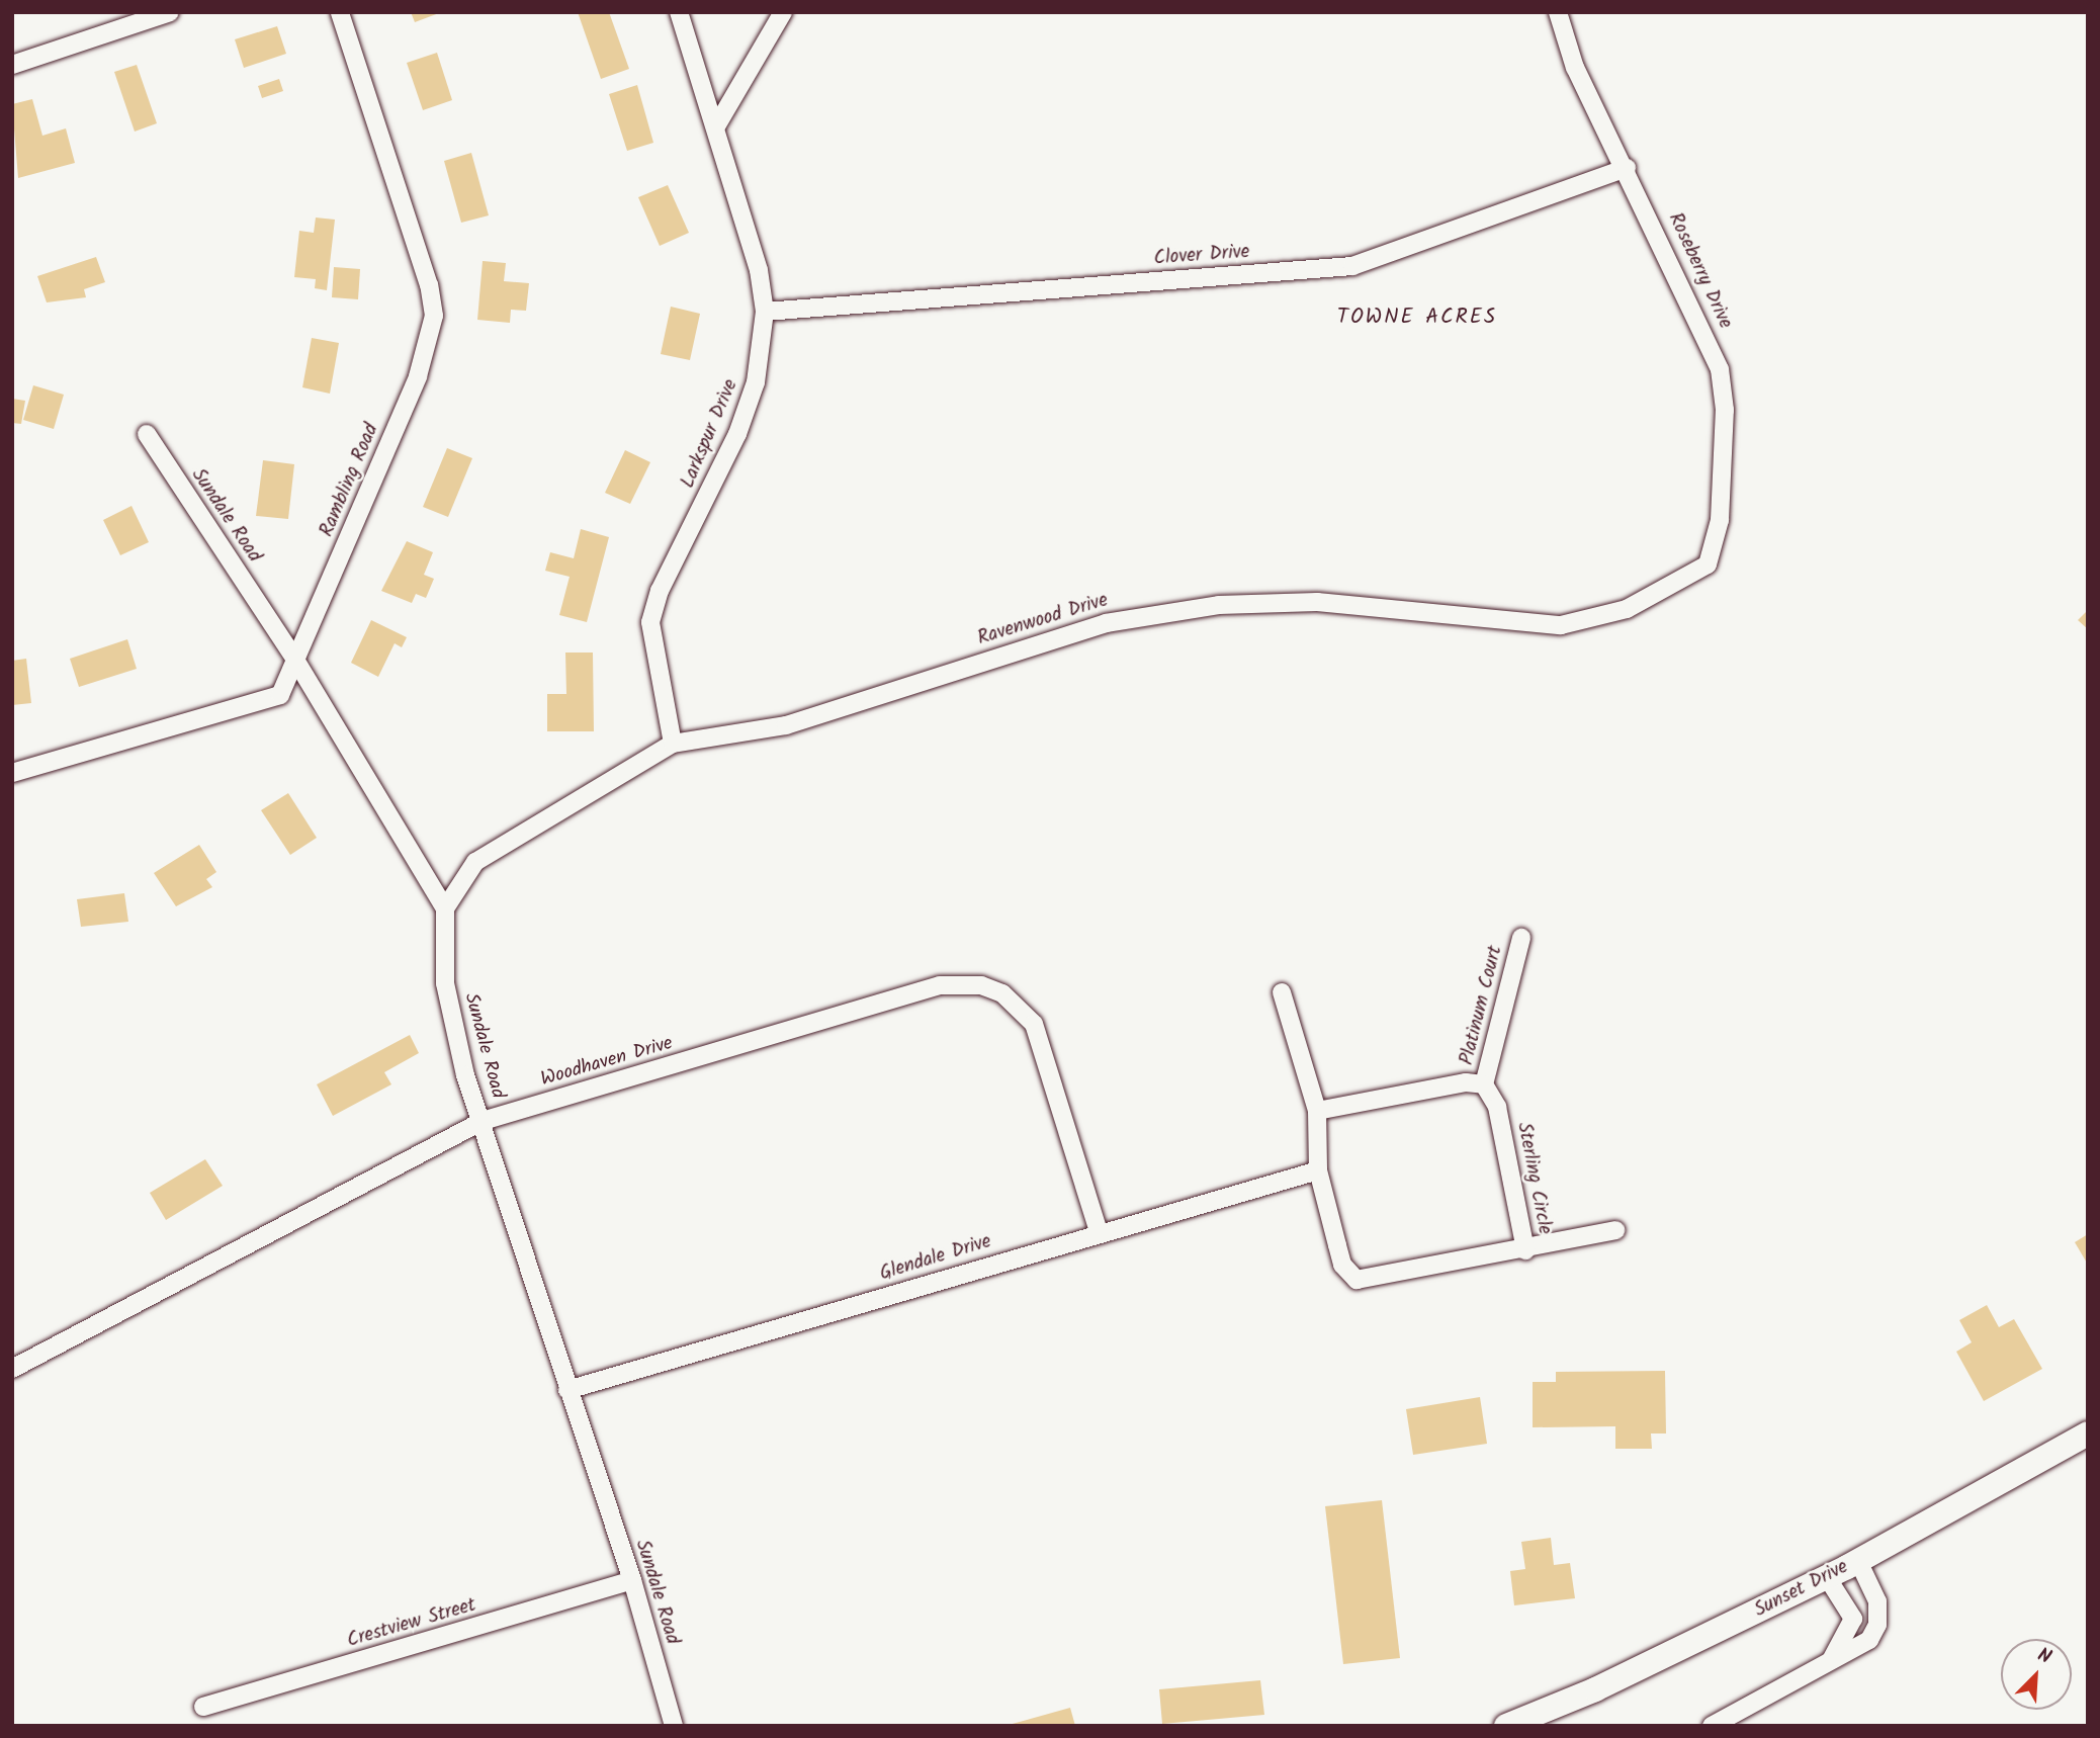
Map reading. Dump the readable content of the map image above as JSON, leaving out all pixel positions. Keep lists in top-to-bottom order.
{
  "streets": {
    "main road": ["Sunset Drive"],
    "street": [
      "Clover Drive",
      "Roseberry Drive",
      "Larkspur Drive",
      "Rambling Road",
      "Sundale Road",
      "Ravenwood Drive",
      "Platinum Court",
      "Woodhaven Drive",
      "Sterling Circle",
      "Glendale Drive",
      "Crestview Street"
    ]
  },
  "crossings": [
    ["Clover Drive", "Roseberry Drive"],
    ["Clover Drive", "Larkspur Drive"],
    ["Roseberry Drive", "Ravenwood Drive"],
    ["Larkspur Drive", "Ravenwood Drive"],
    ["Rambling Road", "Sundale Road"],
    ["Sundale Road", "Ravenwood Drive"],
    ["Sundale Road", "Woodhaven Drive"],
    ["Sundale Road", "Glendale Drive"],
    ["Sundale Road", "Crestview Street"],
    ["Platinum Court", "Sterling Circle"],
    ["Woodhaven Drive", "Glendale Drive"],
    ["Sterling Circle", "Glendale Drive"]
  ],
  "districts": ["TOWNE ACRES"],
  "north": "top right"
}
